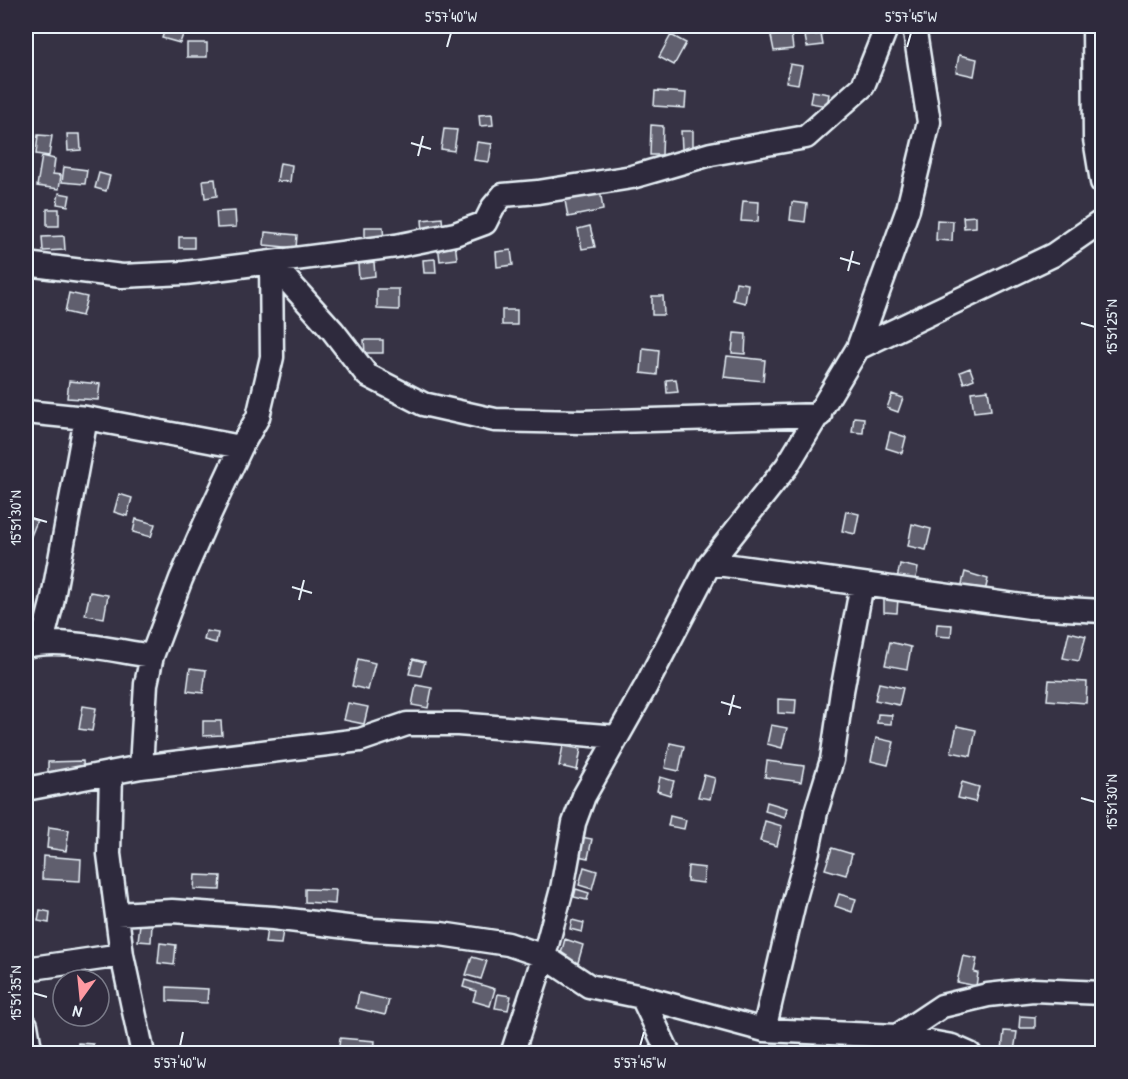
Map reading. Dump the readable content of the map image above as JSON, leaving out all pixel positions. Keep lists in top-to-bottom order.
{
  "north": "bottom",
  "coordinates": [
    "5°57'40\"W",
    "5°57'45\"W",
    "15°51'25\"N",
    "15°51'30\"N",
    "15°51'35\"N"
  ]
}
